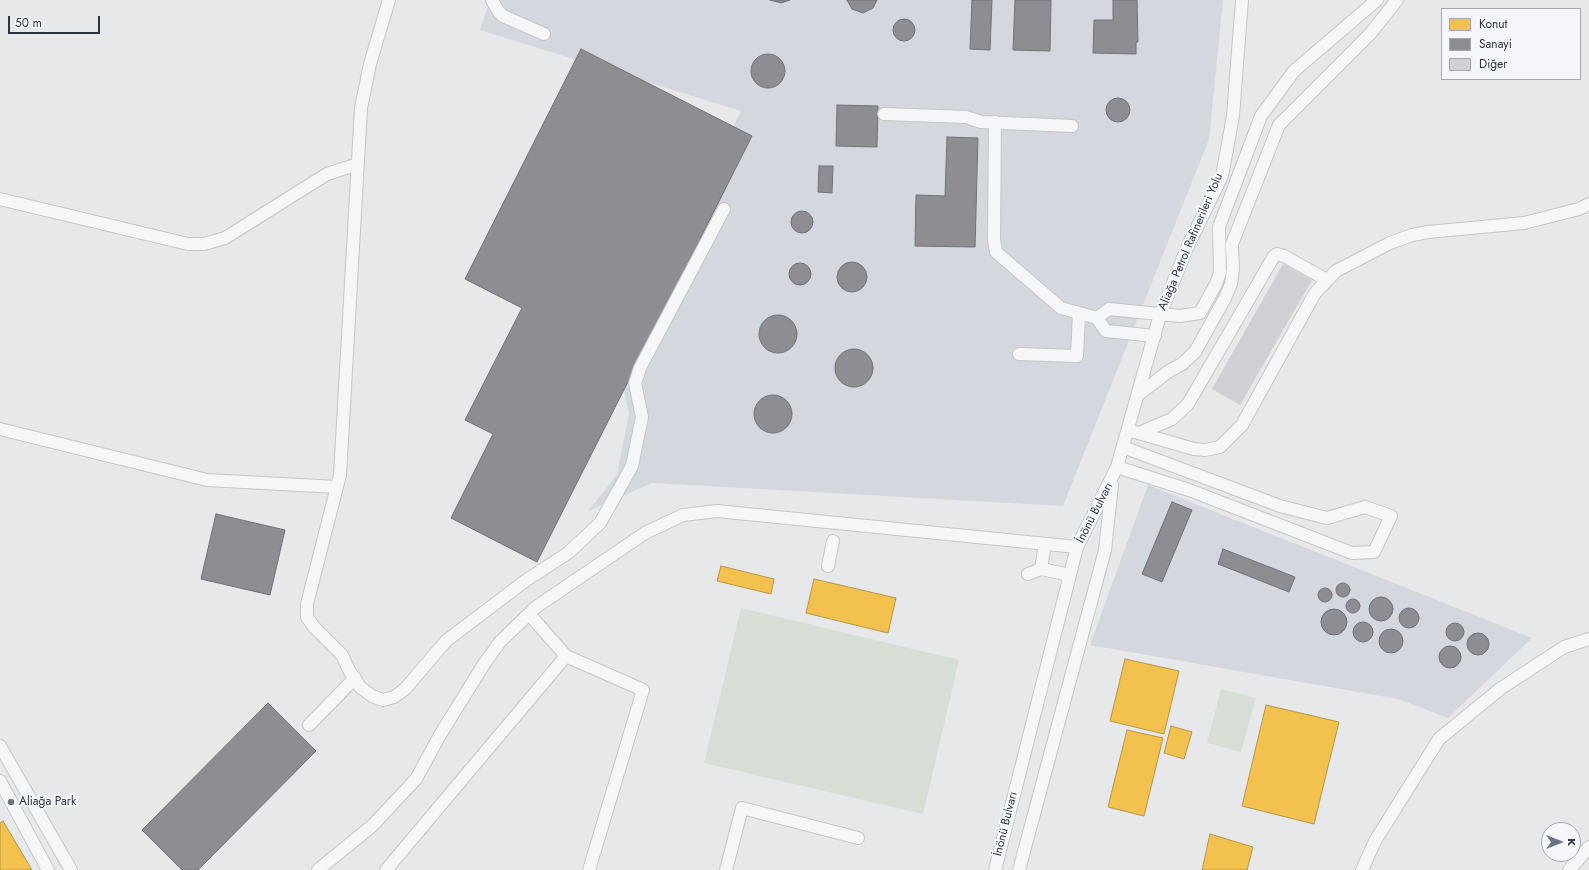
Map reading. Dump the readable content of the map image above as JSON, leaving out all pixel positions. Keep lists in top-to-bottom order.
{
  "streets": {
    "street": ["Aliağa Petrol Rafinerileri Yolu", "İnönü Bulvarı"]
  },
  "crossings": [
    ["Aliağa Petrol Rafinerileri Yolu", "İnönü Bulvarı"]
  ],
  "places": ["Aliağa Park"],
  "legend": ["Konut", "Sanayi", "Diğer"],
  "scale_bar": "50 m",
  "north": "right"
}
